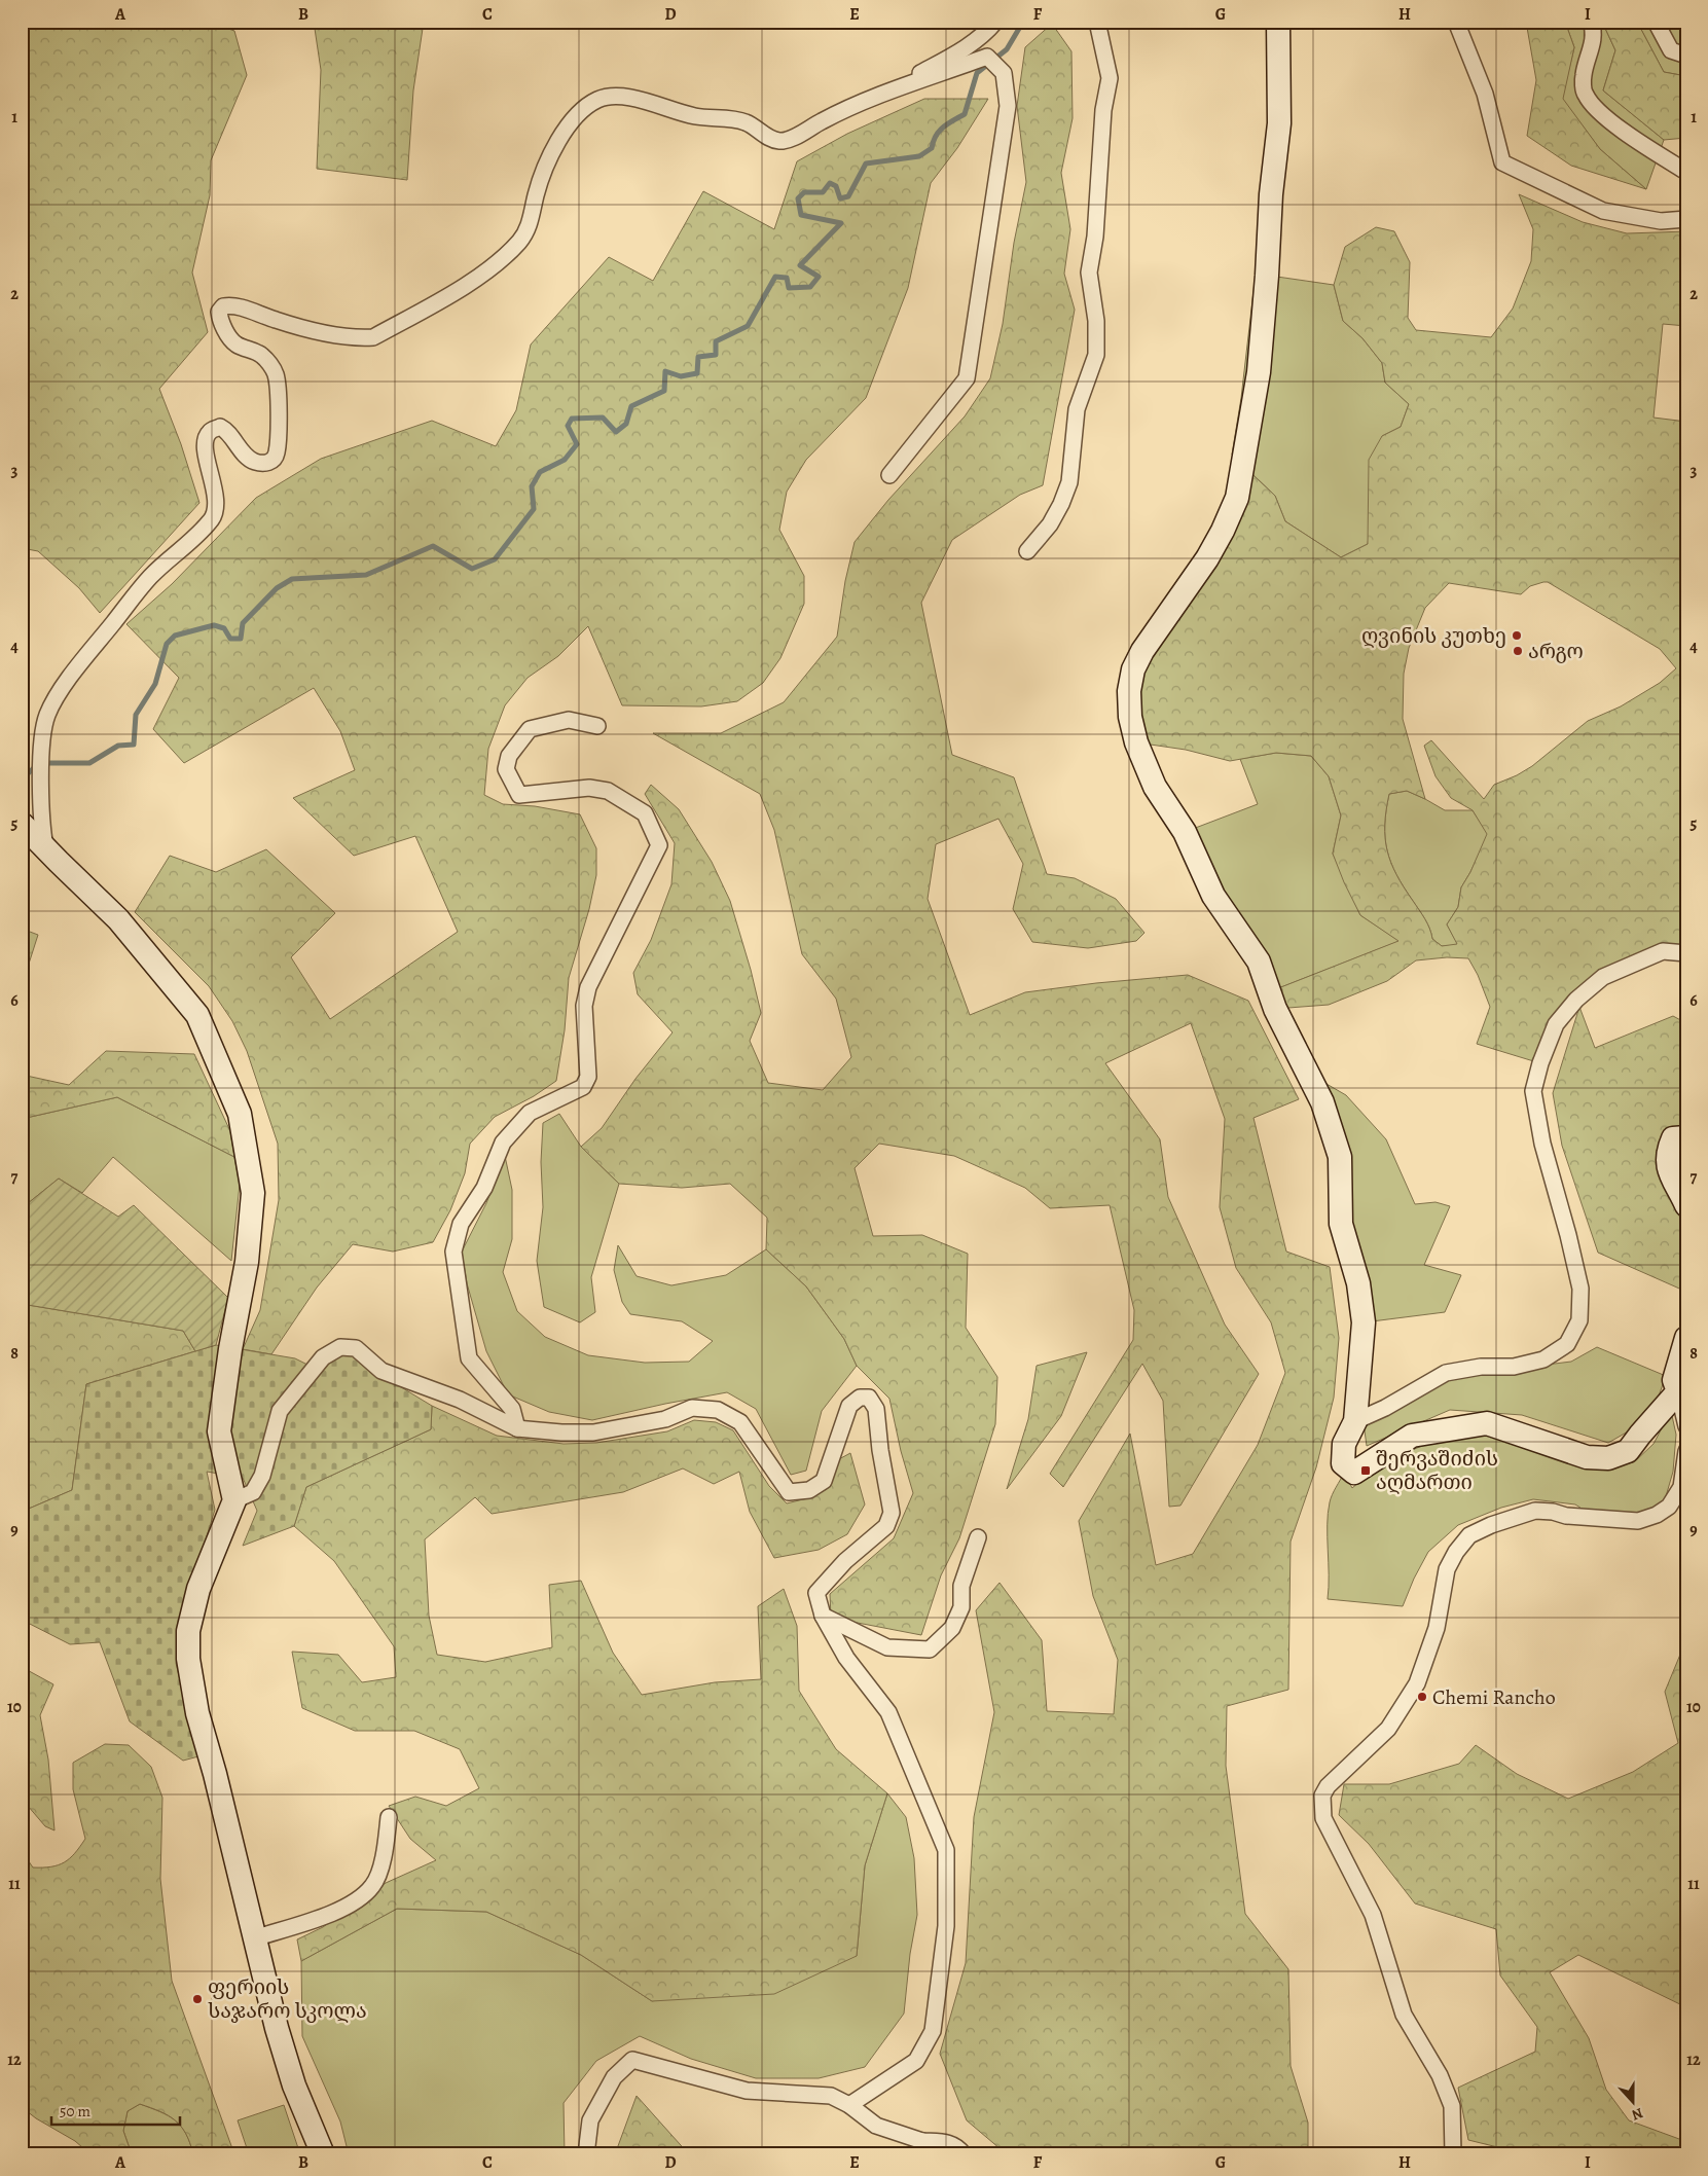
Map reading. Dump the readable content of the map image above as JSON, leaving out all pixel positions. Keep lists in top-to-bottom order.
{
  "places": {
    "other": [
      "ღვინის კუთხე",
      "არგო",
      "Chemi Rancho",
      "ფერიის საჯარო სკოლა"
    ],
    "transit": ["შერვაშიძის აღმართი"]
  },
  "scale_bar": "50 m",
  "north": "bottom",
  "grid": {
    "columns": [
      "A",
      "B",
      "C",
      "D",
      "E",
      "F",
      "G",
      "H",
      "I"
    ],
    "rows": [
      "1",
      "2",
      "3",
      "4",
      "5",
      "6",
      "7",
      "8",
      "9",
      "10",
      "11",
      "12"
    ]
  }
}
